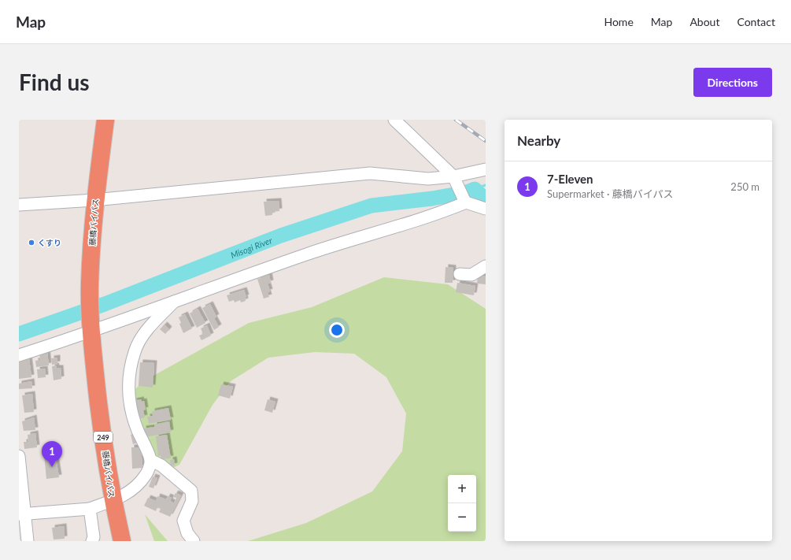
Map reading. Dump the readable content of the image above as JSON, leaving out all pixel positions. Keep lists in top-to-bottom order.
{
  "streets": {
    "highway": ["藤橋バイパス", "249"]
  },
  "water": ["Misogi River"],
  "places": ["くすり"],
  "page": {
    "header": "Map",
    "nav": [
      "Home",
      "Map",
      "About",
      "Contact"
    ],
    "buttons": "Directions",
    "title": "Find us",
    "heading": "Nearby",
    "list": [
      {
        "mark": "1",
        "name": "7-Eleven",
        "note": "Supermarket · 藤橋バイパス",
        "value": "250 m"
      }
    ],
    "pins": "1",
    "map_buttons": ["+", "−"]
  }
}
